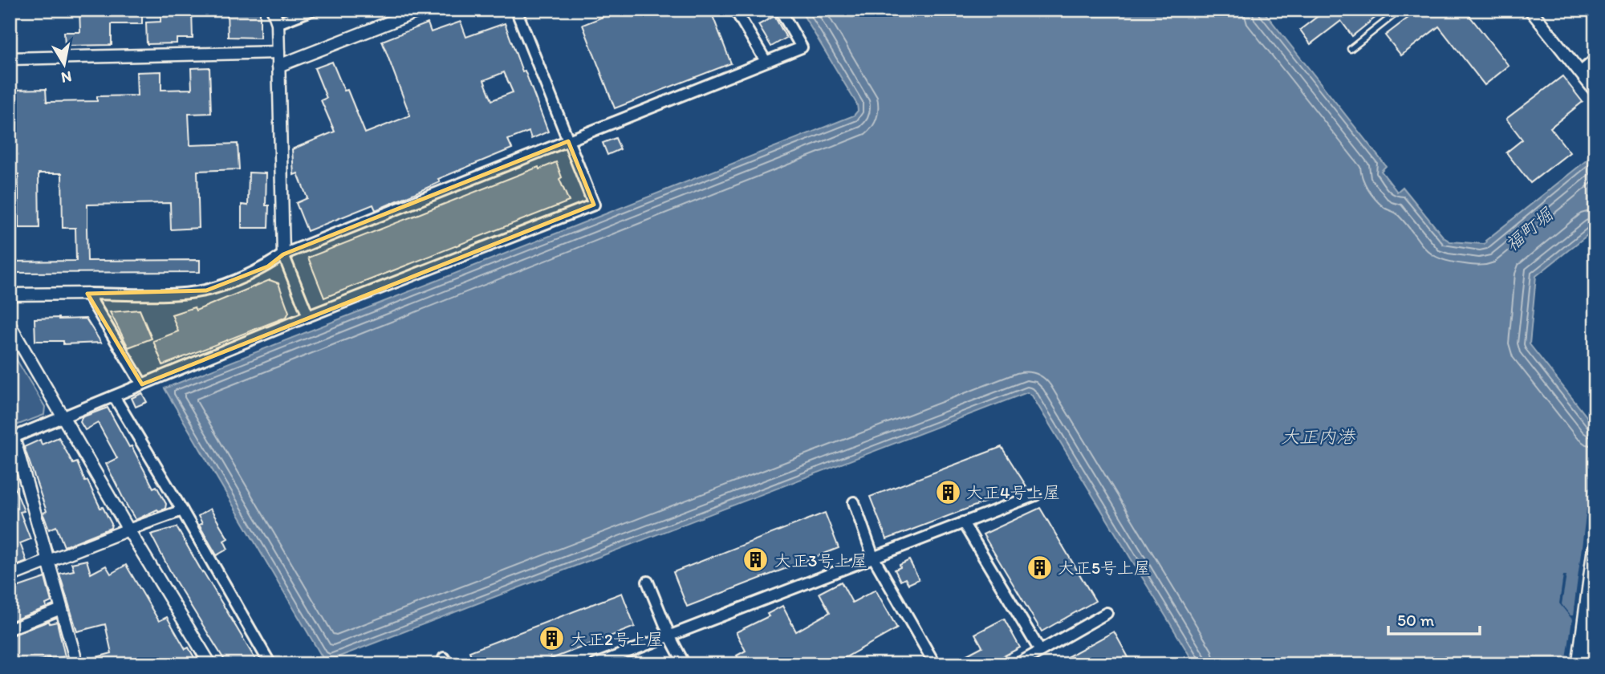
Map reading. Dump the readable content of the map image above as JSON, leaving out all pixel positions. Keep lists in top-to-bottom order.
{
  "water": ["福町堀", "大正内港"],
  "places": {
    "building": [
      "大正4号上屋",
      "大正3号上屋",
      "大正5号上屋",
      "大正2号上屋"
    ]
  },
  "scale_bar": "50 m",
  "north": "bottom"
}
